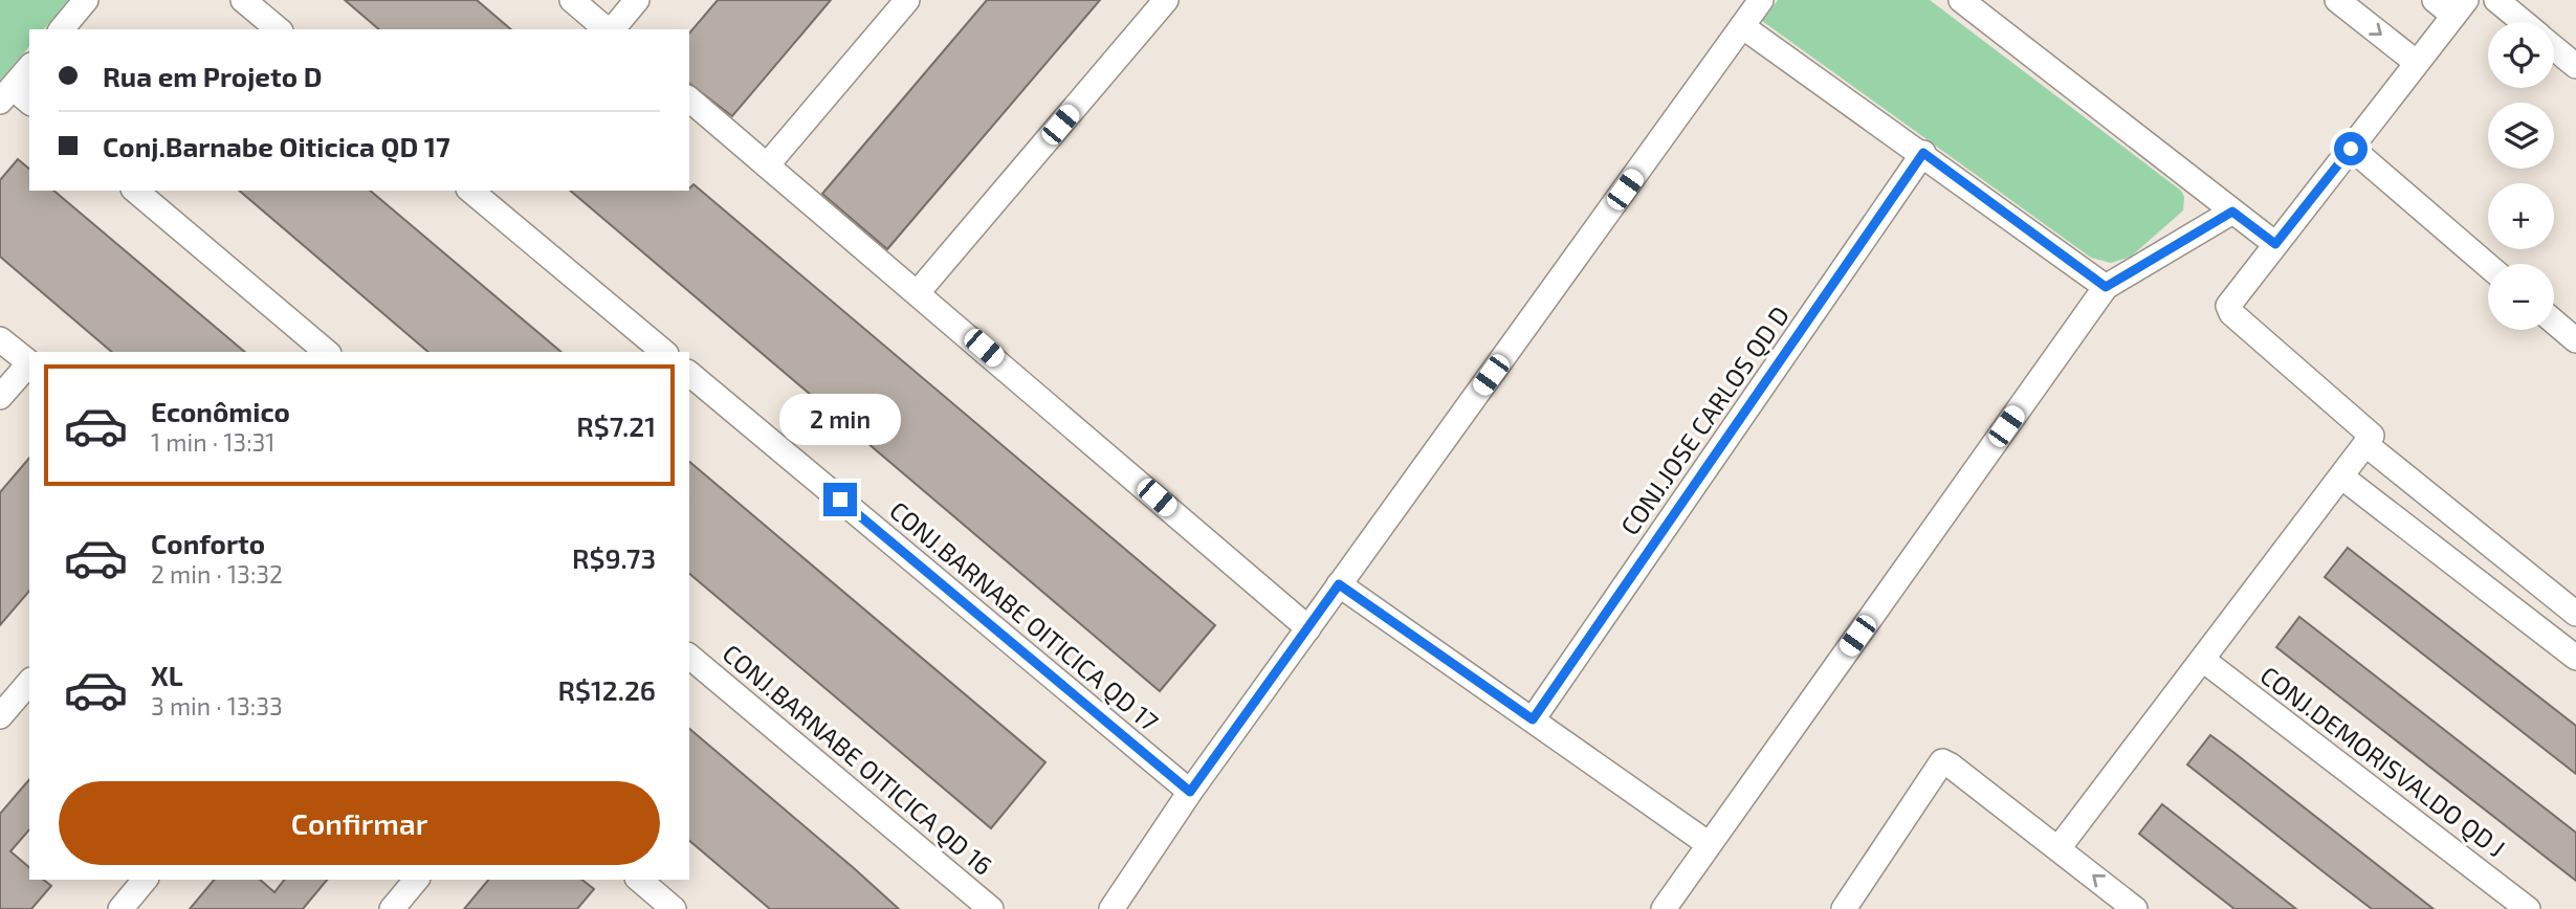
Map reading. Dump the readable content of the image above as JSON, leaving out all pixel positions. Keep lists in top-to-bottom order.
{
  "streets": {
    "street": [
      "CONJ.JOSE CARLOS QD D",
      "CONJ.BARNABE OITICICA QD 17",
      "CONJ.BARNABE OITICICA QD 16",
      "CONJ.DEMORISVALDO QD J"
    ]
  },
  "page": {
    "map_buttons": ["+", "−"],
    "banner": ["Rua em Projeto D", "Conj.Barnabe Oiticica QD 17"],
    "list": [
      {
        "name": "Econômico",
        "note": "1 min · 13:31",
        "value": "R$7.21"
      },
      {
        "name": "Conforto",
        "note": "2 min · 13:32",
        "value": "R$9.73"
      },
      {
        "name": "XL",
        "note": "3 min · 13:33",
        "value": "R$12.26"
      }
    ],
    "bubble": "2 min",
    "buttons": "Confirmar"
  }
}
